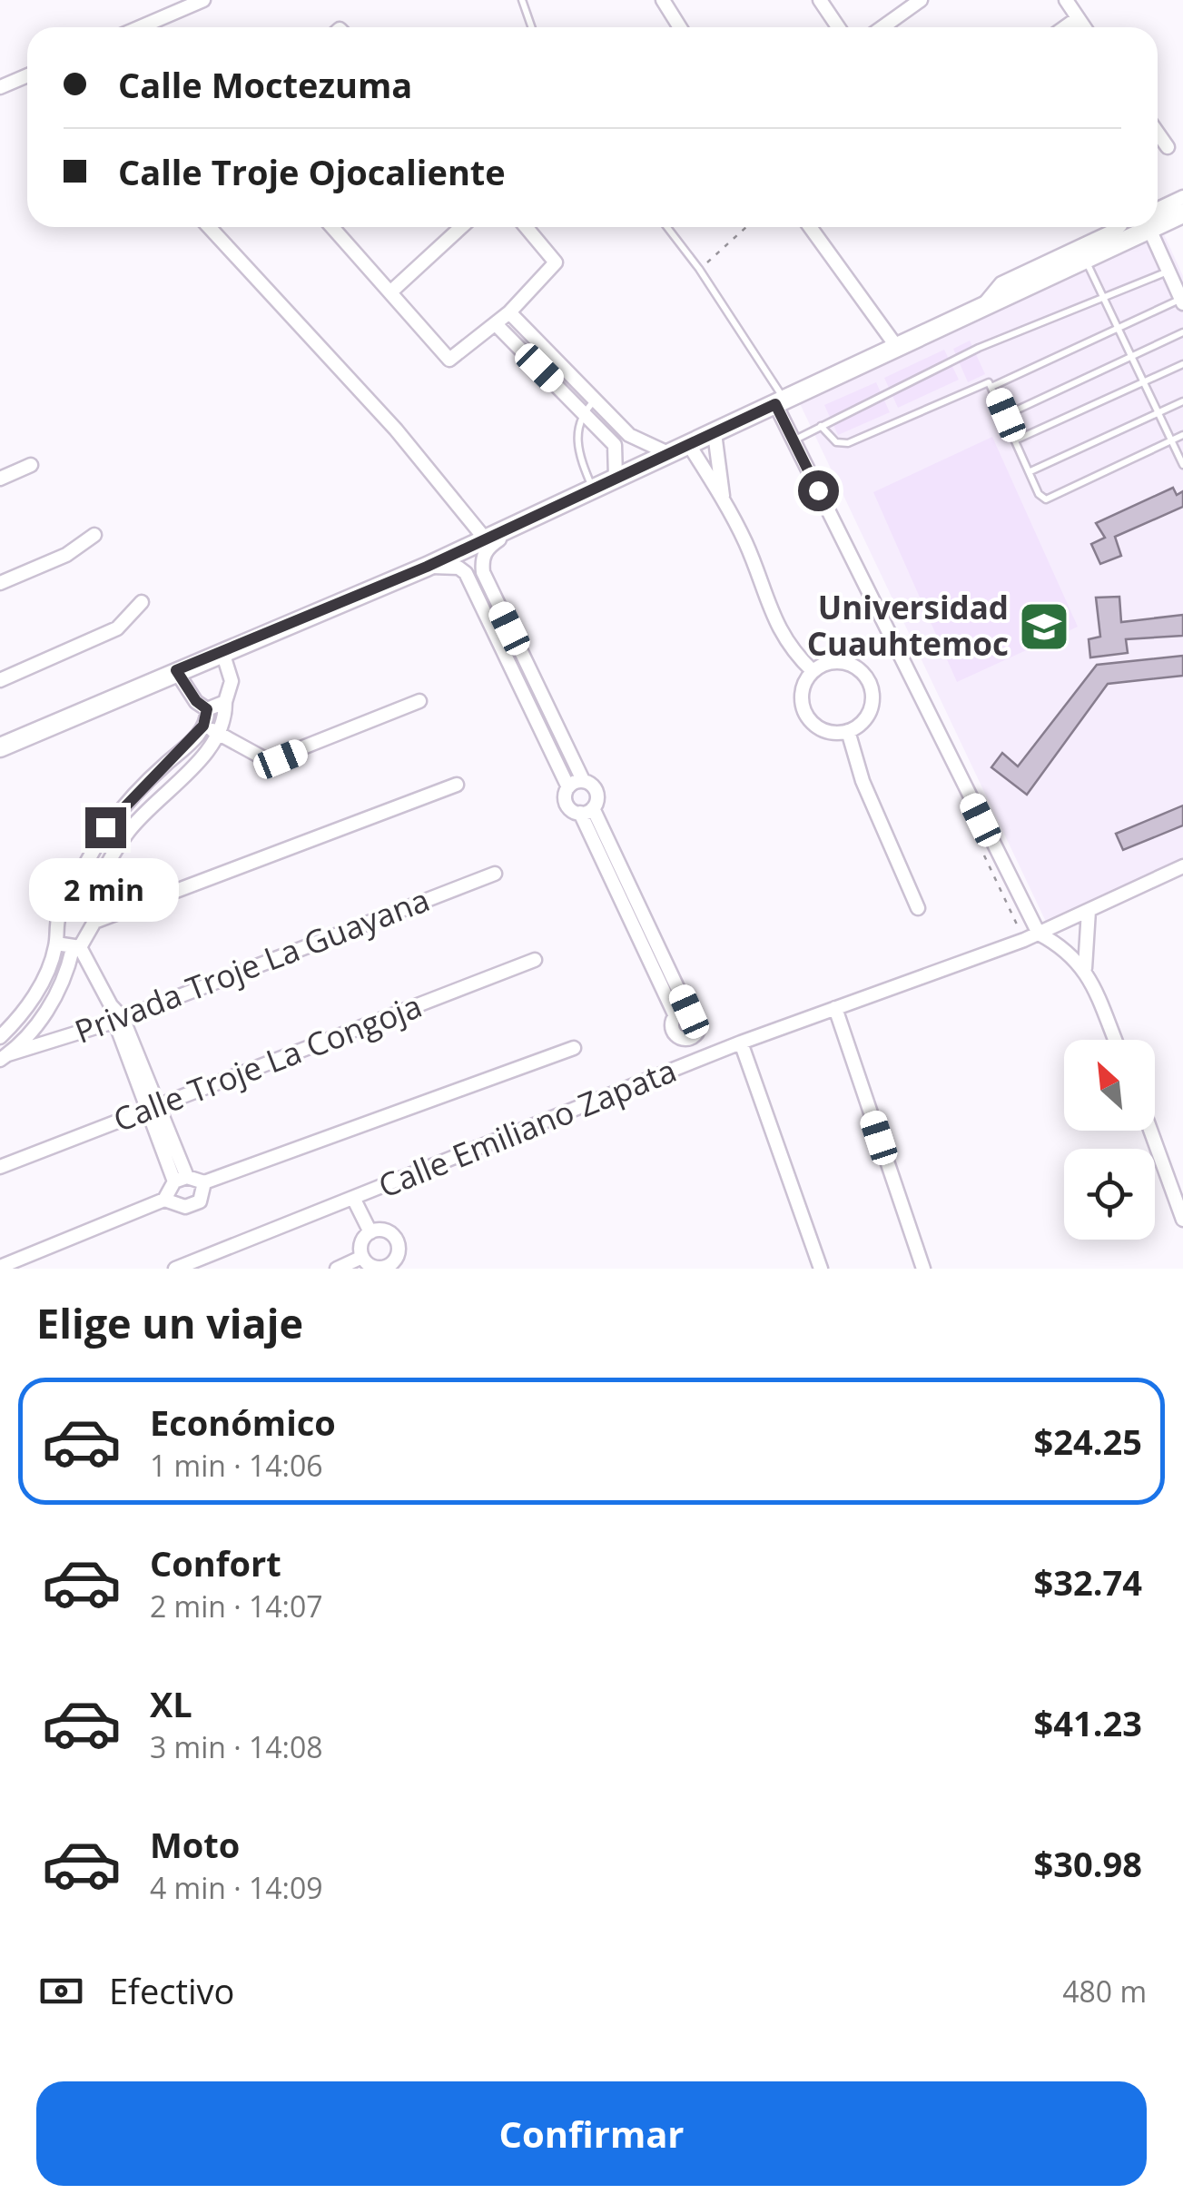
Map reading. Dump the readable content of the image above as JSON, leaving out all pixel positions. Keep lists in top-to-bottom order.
{
  "streets": {
    "street": ["Privada Troje La Guayana", "Calle Troje La Congoja", "Calle Emiliano Zapata"]
  },
  "places": {
    "school or university": ["Universidad Cuauhtemoc"]
  },
  "north": "top left",
  "page": {
    "banner": ["Calle Moctezuma", "Calle Troje Ojocaliente"],
    "bubble": "2 min",
    "heading": "Elige un viaje",
    "list": [
      {
        "name": "Económico",
        "note": "1 min · 14:06",
        "value": "$24.25"
      },
      {
        "name": "Confort",
        "note": "2 min · 14:07",
        "value": "$32.74"
      },
      {
        "name": "XL",
        "note": "3 min · 14:08",
        "value": "$41.23"
      },
      {
        "name": "Moto",
        "note": "4 min · 14:09",
        "value": "$30.98"
      }
    ],
    "pay": ["Efectivo", "480 m"],
    "buttons": "Confirmar"
  }
}
